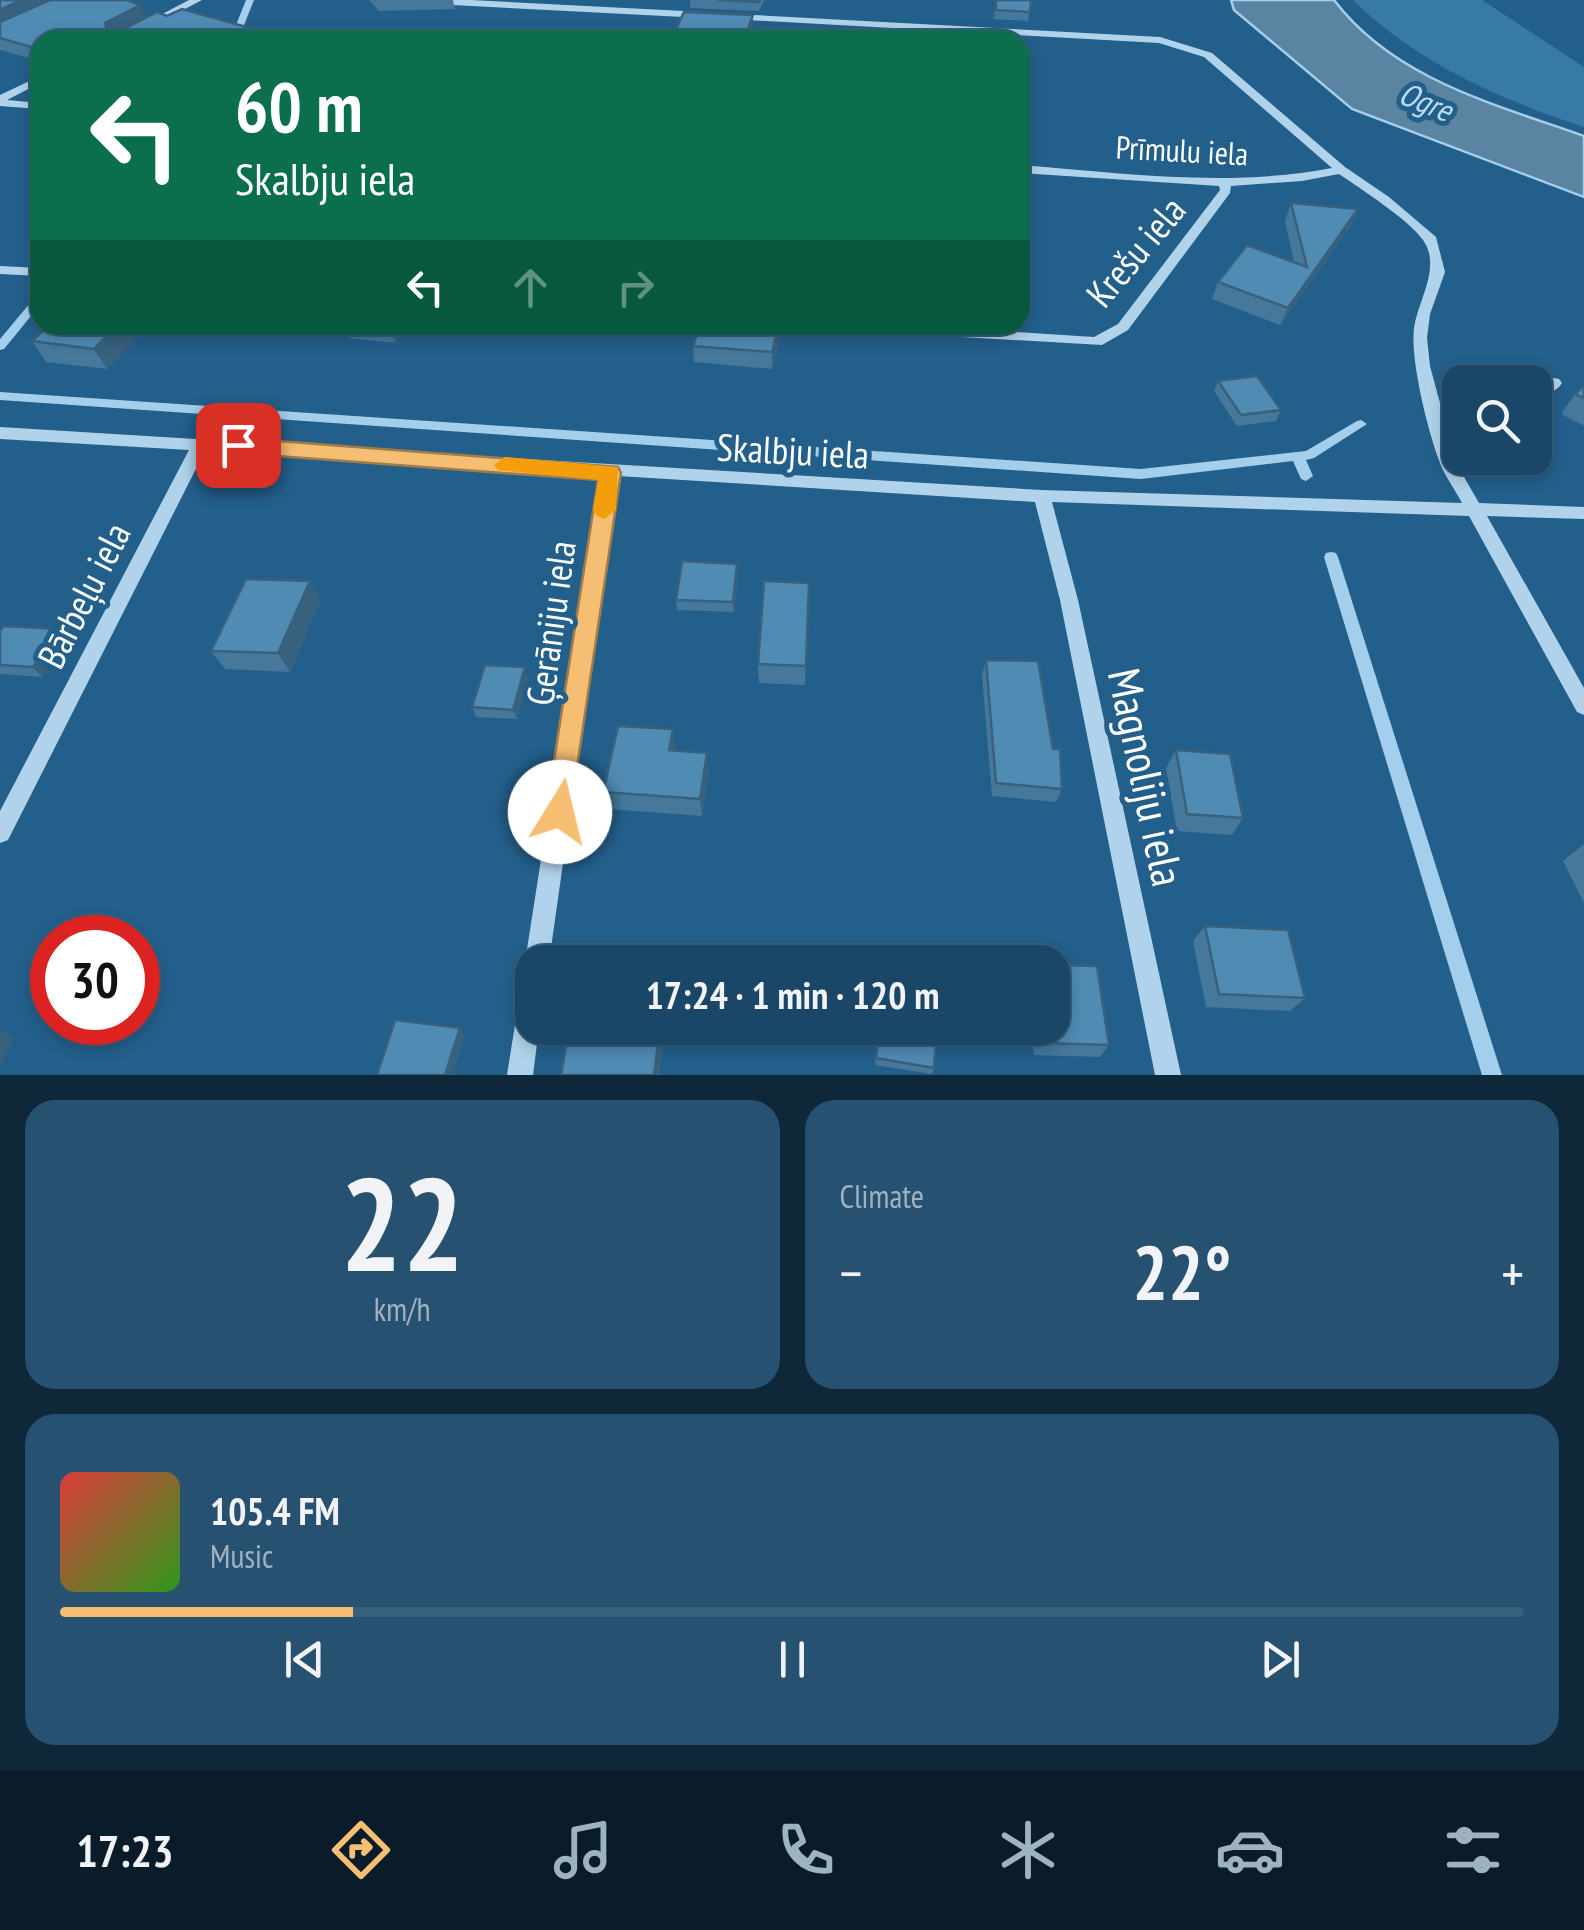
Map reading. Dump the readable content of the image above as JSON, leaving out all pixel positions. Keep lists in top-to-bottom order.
{
  "streets": {
    "street": [
      "Prīmulu iela",
      "Krešu iela",
      "Skalbju iela",
      "Bārbeļu iela",
      "Ģerāniju iela",
      "Magnoliju iela"
    ]
  },
  "crossings": [
    ["Prīmulu iela", "Krešu iela"],
    ["Skalbju iela", "Bārbeļu iela"],
    ["Skalbju iela", "Ģerāniju iela"],
    ["Skalbju iela", "Magnoliju iela"]
  ],
  "water": ["Ogre"],
  "page": {
    "turn": ["60 m", "Skalbju iela"],
    "limit": "30",
    "trip": "17:24 · 1 min · 120 m",
    "tile": [
      ["22", "km/h"],
      "Climate"
    ],
    "heat": ["−", "22°", "+"],
    "song": ["105.4 FM", "Music"],
    "tabs": "17:23"
  }
}
